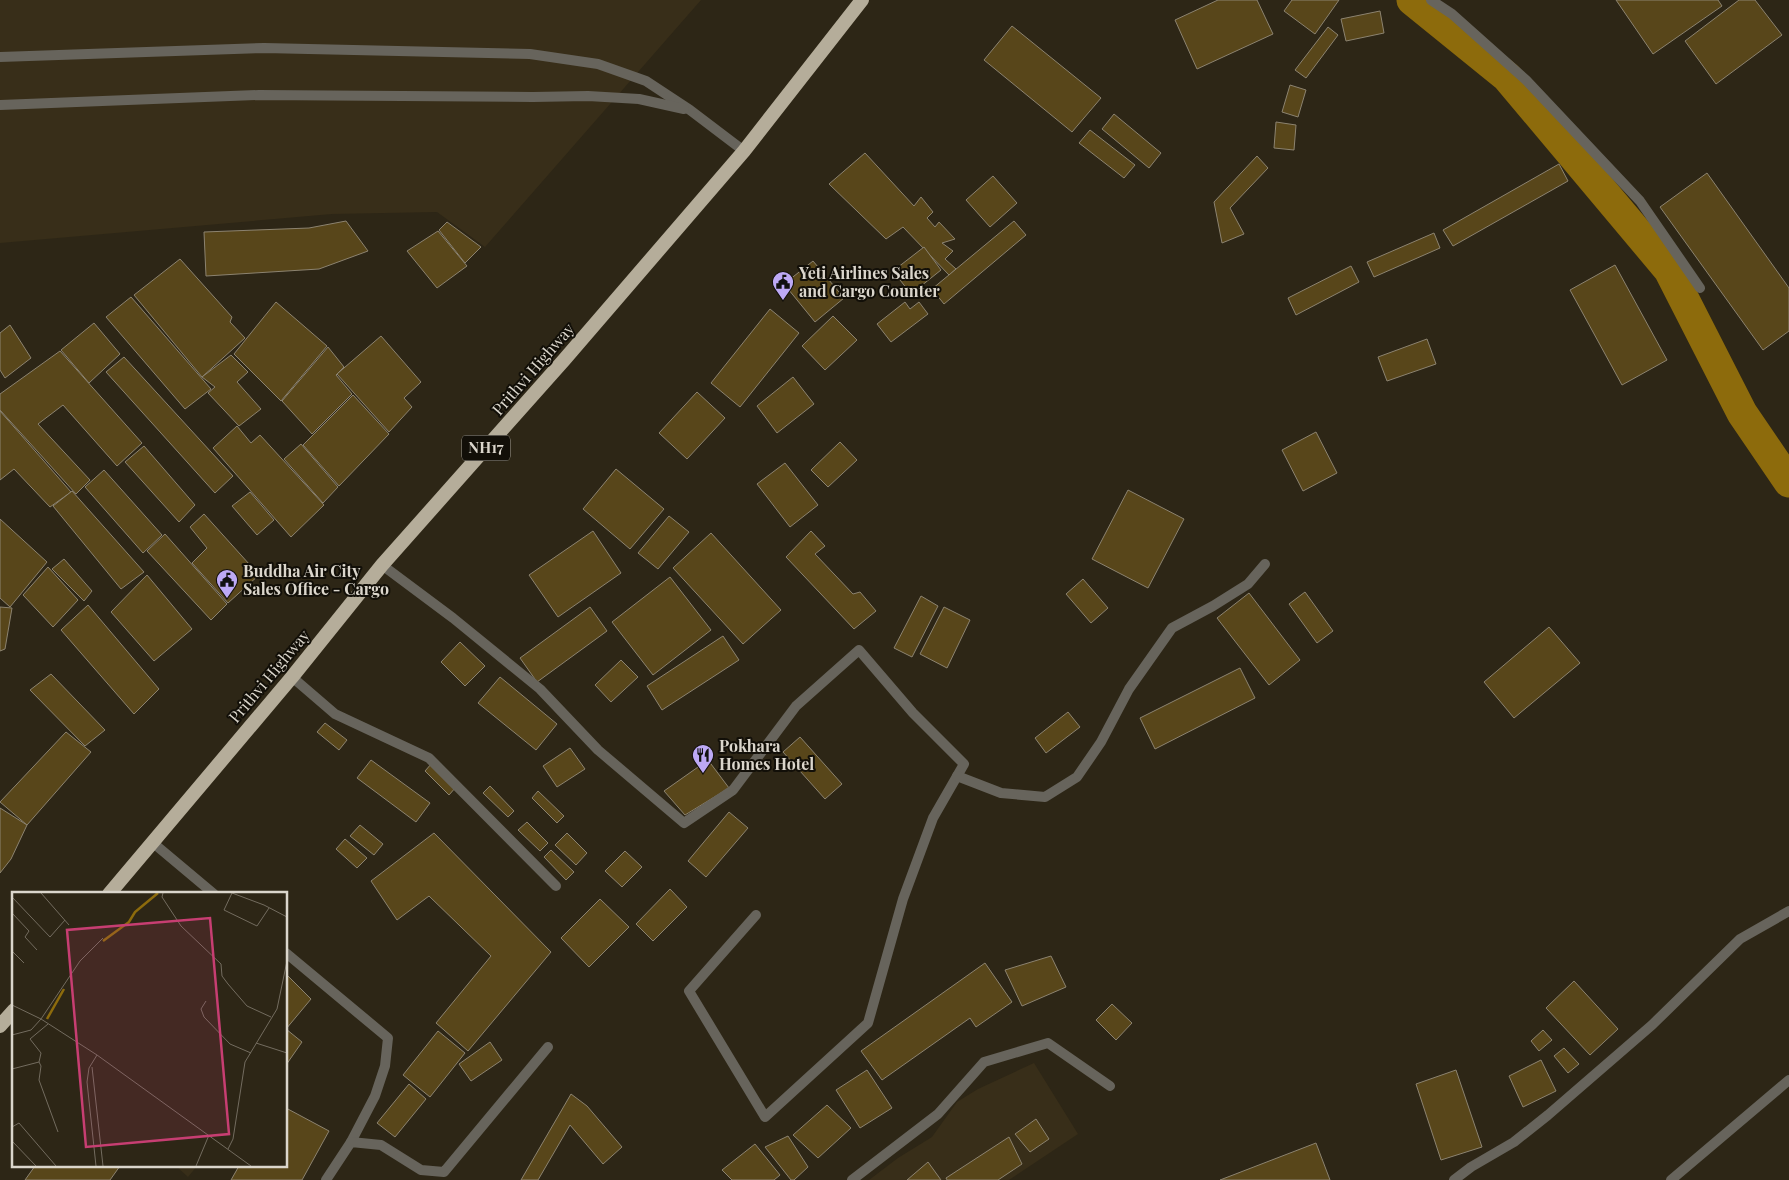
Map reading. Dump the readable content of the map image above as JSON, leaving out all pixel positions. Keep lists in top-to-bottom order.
{
  "streets": {
    "highway": ["Prithvi Highway", "NH17"]
  },
  "places": {
    "public building": ["Yeti Airlines Sales and Cargo Counter", "Buddha Air City Sales Office - Cargo"],
    "restaurant": ["Pokhara Homes Hotel"]
  }
}
